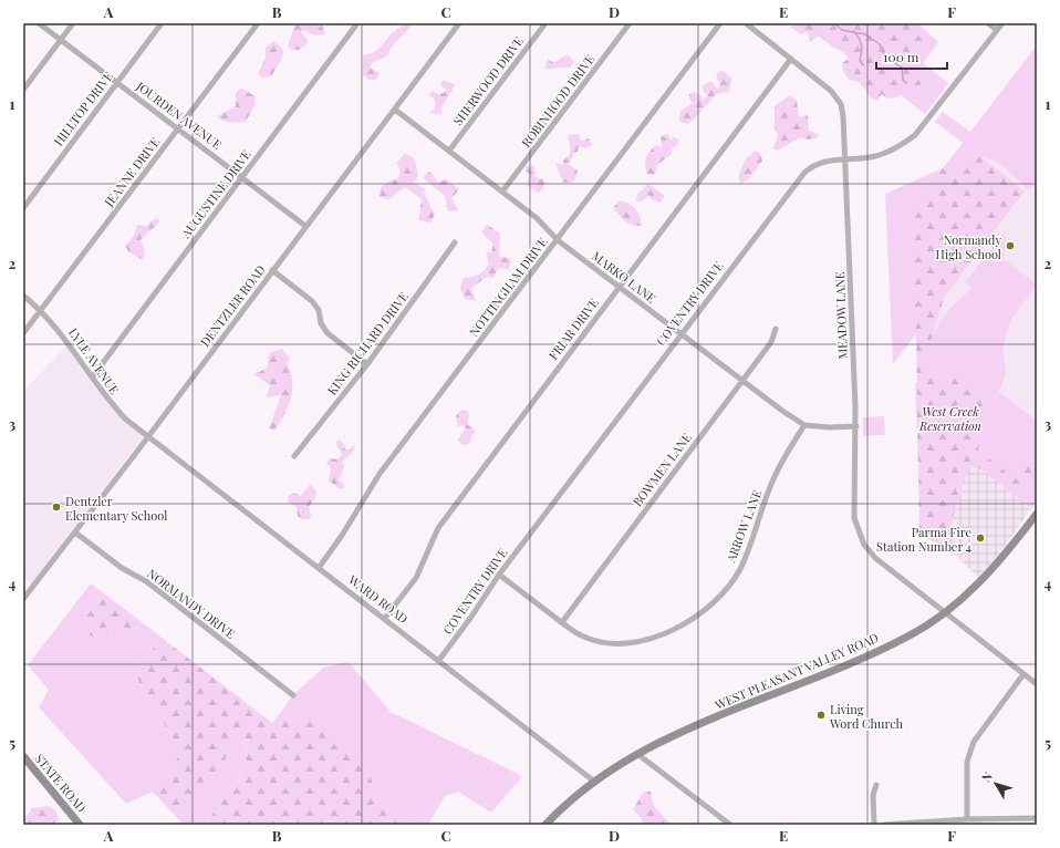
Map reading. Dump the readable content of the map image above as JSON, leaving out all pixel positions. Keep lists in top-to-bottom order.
{
  "streets": {
    "main road": ["WEST PLEASANT VALLEY ROAD", "STATE ROAD"],
    "street": [
      "SHERWOOD DRIVE",
      "ROBINHOOD DRIVE",
      "HILLTOP DRIVE",
      "JOURDEN AVENUE",
      "JEANNE DRIVE",
      "AUGUSTINE DRIVE",
      "MARKO LANE",
      "NOTTINGHAM DRIVE",
      "COVENTRY DRIVE",
      "DENTZLER ROAD",
      "MEADOW LANE",
      "FRIAR DRIVE",
      "KING RICHARD DRIVE",
      "LYLE AVENUE",
      "BOWMEN LANE",
      "ARROW LANE",
      "WARD ROAD",
      "NORMANDY DRIVE"
    ]
  },
  "crossings": [
    ["SHERWOOD DRIVE", "MARKO LANE"],
    ["ROBINHOOD DRIVE", "MARKO LANE"],
    ["HILLTOP DRIVE", "JOURDEN AVENUE"],
    ["JOURDEN AVENUE", "JEANNE DRIVE"],
    ["JOURDEN AVENUE", "AUGUSTINE DRIVE"],
    ["JOURDEN AVENUE", "DENTZLER ROAD"],
    ["JEANNE DRIVE", "LYLE AVENUE"],
    ["AUGUSTINE DRIVE", "LYLE AVENUE"],
    ["MARKO LANE", "NOTTINGHAM DRIVE"],
    ["MARKO LANE", "COVENTRY DRIVE"],
    ["MARKO LANE", "DENTZLER ROAD"],
    ["MARKO LANE", "FRIAR DRIVE"],
    ["MARKO LANE", "BOWMEN LANE"],
    ["MARKO LANE", "ARROW LANE"],
    ["NOTTINGHAM DRIVE", "WARD ROAD"],
    ["COVENTRY DRIVE", "MEADOW LANE"],
    ["COVENTRY DRIVE", "ARROW LANE"],
    ["COVENTRY DRIVE", "WARD ROAD"],
    ["DENTZLER ROAD", "LYLE AVENUE"],
    ["DENTZLER ROAD", "WARD ROAD"],
    ["DENTZLER ROAD", "NORMANDY DRIVE"],
    ["MEADOW LANE", "FRIAR DRIVE"],
    ["MEADOW LANE", "WEST PLEASANT VALLEY ROAD"],
    ["FRIAR DRIVE", "WARD ROAD"],
    ["LYLE AVENUE", "WARD ROAD"],
    ["BOWMEN LANE", "ARROW LANE"],
    ["WARD ROAD", "WEST PLEASANT VALLEY ROAD"]
  ],
  "parks": ["West Creek Reservation"],
  "places": [
    "Normandy High School",
    "Dentzler Elementary School",
    "Parma Fire Station Number 4",
    "Living Word Church"
  ],
  "scale_bar": "100 m",
  "north": "top left",
  "grid": {
    "columns": [
      "A",
      "B",
      "C",
      "D",
      "E",
      "F"
    ],
    "rows": [
      "1",
      "2",
      "3",
      "4",
      "5"
    ]
  }
}
